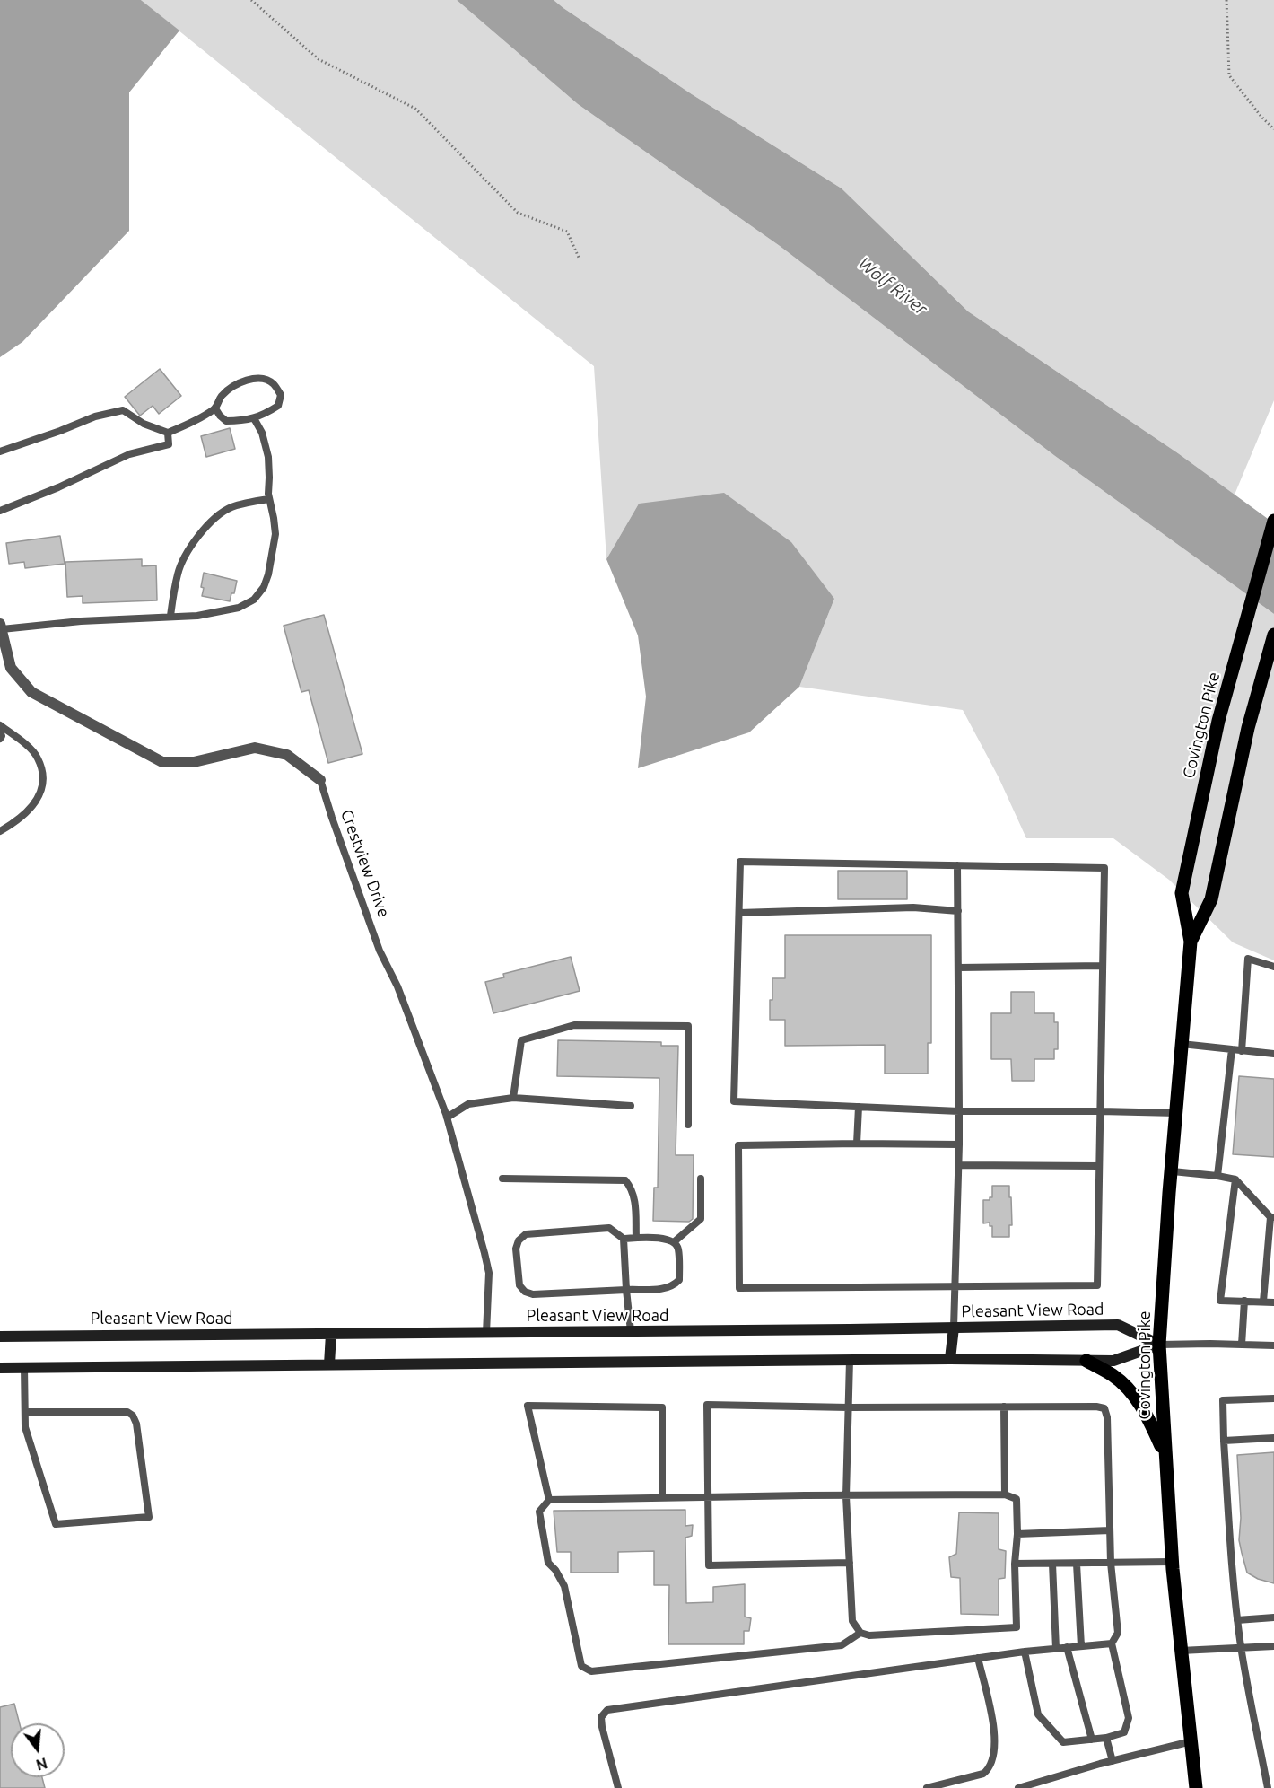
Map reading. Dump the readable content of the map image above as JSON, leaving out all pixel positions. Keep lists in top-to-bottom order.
{
  "streets": {
    "main road": ["Covington Pike", "Pleasant View Road"],
    "street": ["Crestview Drive"]
  },
  "crossings": [
    ["Covington Pike", "Pleasant View Road"],
    ["Crestview Drive", "Pleasant View Road"]
  ],
  "water": ["Wolf River"],
  "north": "bottom"
}
